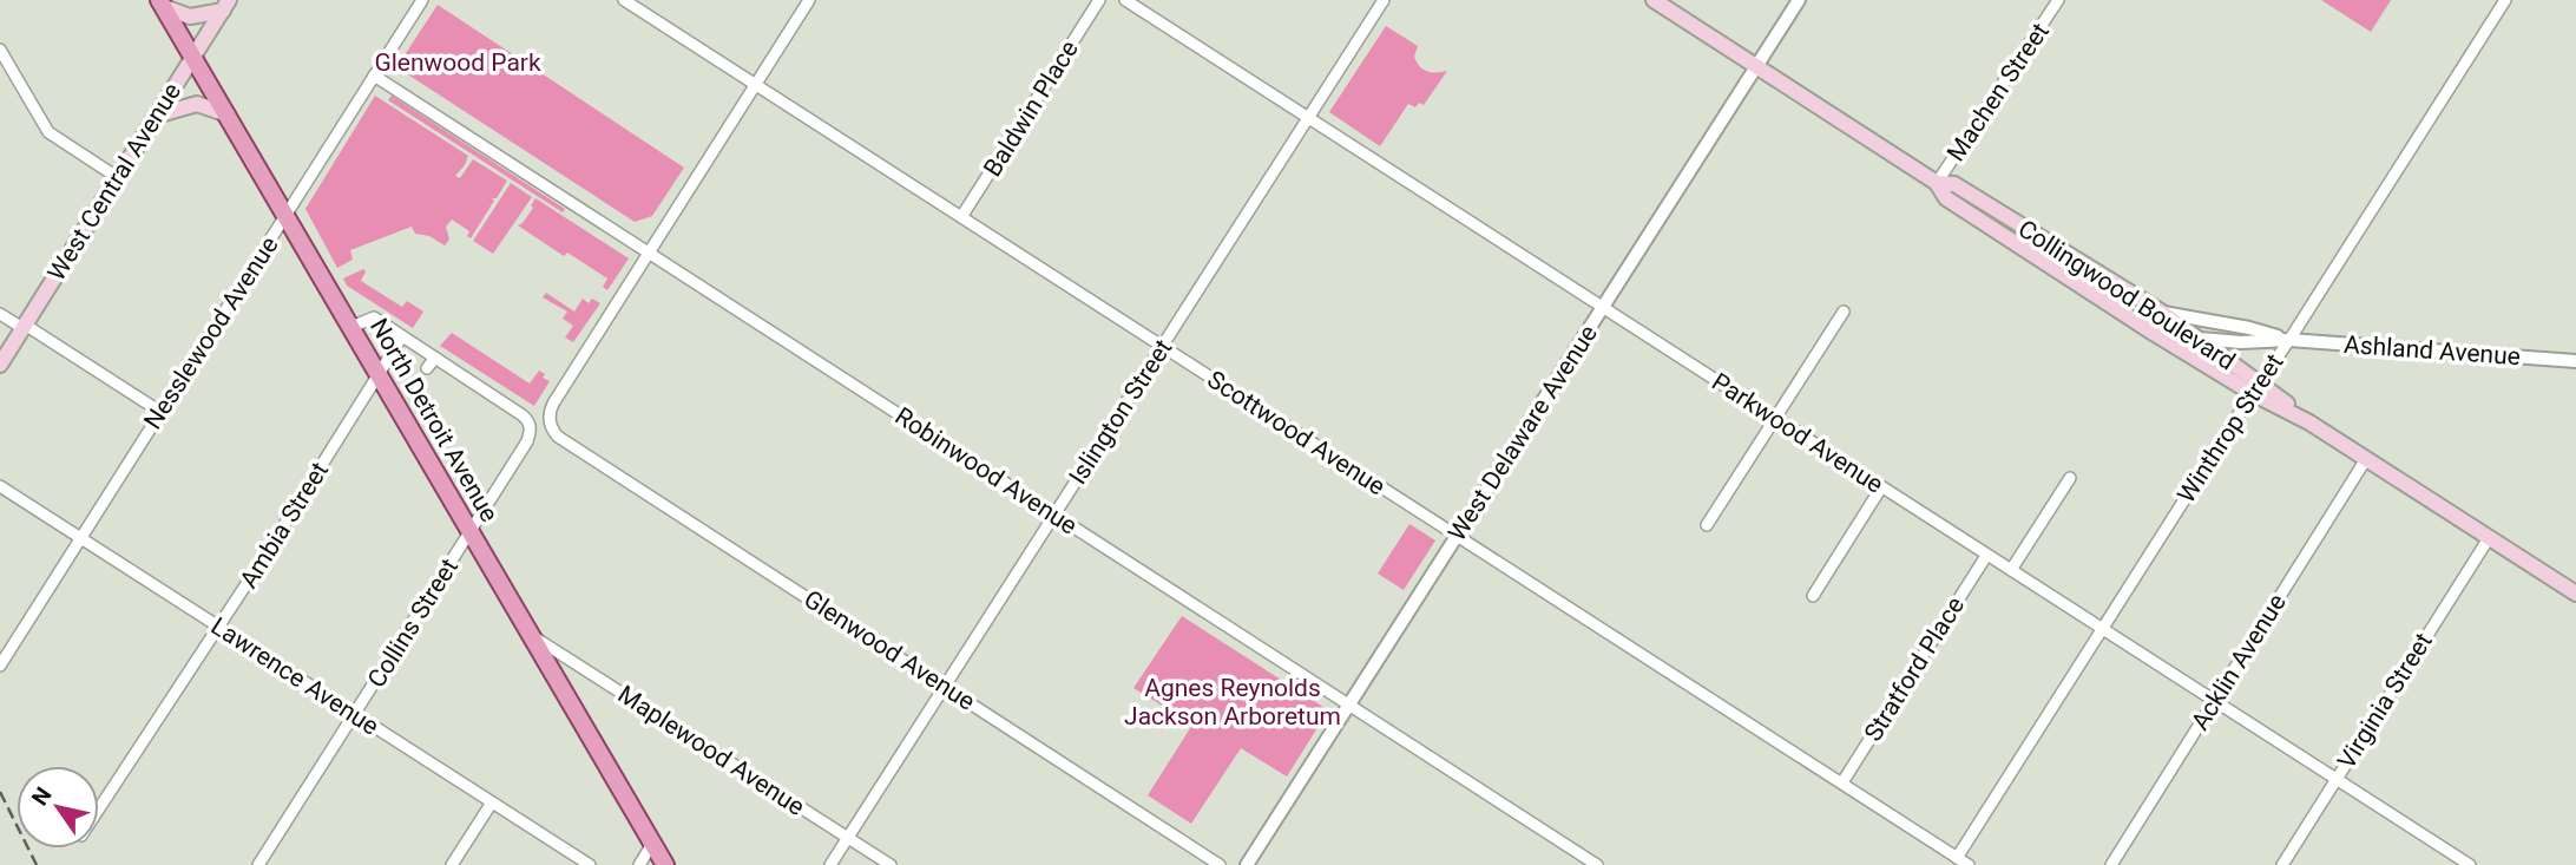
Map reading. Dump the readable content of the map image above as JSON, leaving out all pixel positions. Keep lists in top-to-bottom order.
{
  "streets": {
    "main road": ["West Central Avenue", "Collingwood Boulevard", "North Detroit Avenue"],
    "street": [
      "Machen Street",
      "Baldwin Place",
      "Nesslewood Avenue",
      "Ashland Avenue",
      "Islington Street",
      "Winthrop Street",
      "Scottwood Avenue",
      "West Delaware Avenue",
      "Parkwood Avenue",
      "Robinwood Avenue",
      "Ambia Street",
      "Collins Street",
      "Glenwood Avenue",
      "Acklin Avenue",
      "Stratford Place",
      "Lawrence Avenue",
      "Virginia Street",
      "Maplewood Avenue"
    ]
  },
  "crossings": [
    ["Machen Street", "Collingwood Boulevard"],
    ["Baldwin Place", "Scottwood Avenue"],
    ["West Central Avenue", "North Detroit Avenue"],
    ["Collingwood Boulevard", "Ashland Avenue"],
    ["Collingwood Boulevard", "Winthrop Street"],
    ["Collingwood Boulevard", "West Delaware Avenue"],
    ["Collingwood Boulevard", "Acklin Avenue"],
    ["Collingwood Boulevard", "Virginia Street"],
    ["Nesslewood Avenue", "North Detroit Avenue"],
    ["Nesslewood Avenue", "Robinwood Avenue"],
    ["Nesslewood Avenue", "Lawrence Avenue"],
    ["Ashland Avenue", "Winthrop Street"],
    ["Islington Street", "Scottwood Avenue"],
    ["Islington Street", "Parkwood Avenue"],
    ["Islington Street", "Robinwood Avenue"],
    ["Islington Street", "Glenwood Avenue"],
    ["Islington Street", "Maplewood Avenue"],
    ["North Detroit Avenue", "Ambia Street"],
    ["North Detroit Avenue", "Collins Street"],
    ["North Detroit Avenue", "Maplewood Avenue"],
    ["Winthrop Street", "Scottwood Avenue"],
    ["Winthrop Street", "Parkwood Avenue"],
    ["Scottwood Avenue", "West Delaware Avenue"],
    ["Scottwood Avenue", "Stratford Place"],
    ["West Delaware Avenue", "Parkwood Avenue"],
    ["West Delaware Avenue", "Robinwood Avenue"],
    ["Parkwood Avenue", "Acklin Avenue"],
    ["Parkwood Avenue", "Stratford Place"],
    ["Parkwood Avenue", "Virginia Street"],
    ["Robinwood Avenue", "Glenwood Avenue"],
    ["Ambia Street", "Lawrence Avenue"],
    ["Collins Street", "Lawrence Avenue"]
  ],
  "parks": ["Glenwood Park", "Agnes Reynolds Jackson Arboretum"],
  "north": "top left"
}
